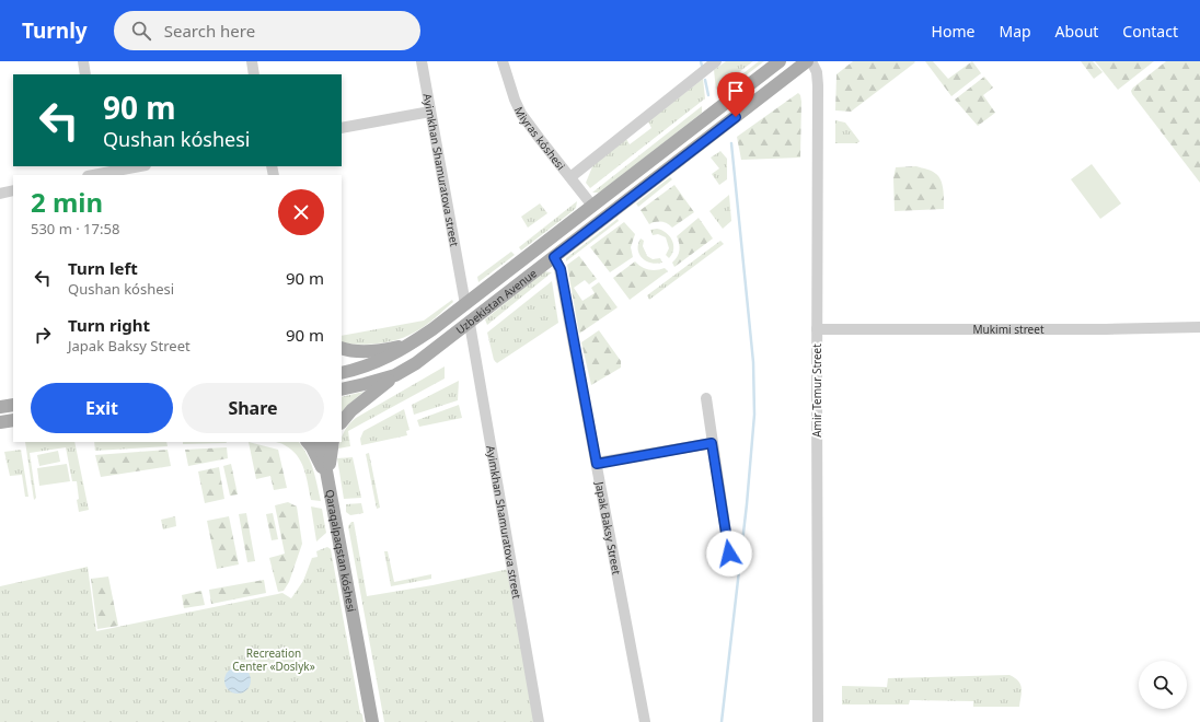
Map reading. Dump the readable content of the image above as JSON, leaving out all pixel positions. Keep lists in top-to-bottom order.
{
  "streets": {
    "main road": ["Uzbekistan Avenue", "Qaraqalpaqstan kóshesi"],
    "street": [
      "Miyras kóshesi",
      "Ayimkhan Shamuratova street",
      "Mukimi street",
      "Amir Temur Street",
      "Japak Baksy Street"
    ]
  },
  "crossings": [
    ["Miyras kóshesi", "Uzbekistan Avenue"],
    ["Ayimkhan Shamuratova street", "Uzbekistan Avenue"],
    ["Uzbekistan Avenue", "Japak Baksy Street"],
    ["Mukimi street", "Amir Temur Street"]
  ],
  "parks": ["Recreation Center «Doslyk»"],
  "page": {
    "header": "Turnly",
    "search": "Search here",
    "nav": [
      "Home",
      "Map",
      "About",
      "Contact"
    ],
    "turn": ["90 m", "Qushan kóshesi"],
    "heading": ["2 min", "530 m · 17:58"],
    "list": [
      {
        "name": "Turn left",
        "note": "Qushan kóshesi",
        "value": "90 m"
      },
      {
        "name": "Turn right",
        "note": "Japak Baksy Street",
        "value": "90 m"
      }
    ],
    "buttons": ["Exit", "Share"]
  }
}
